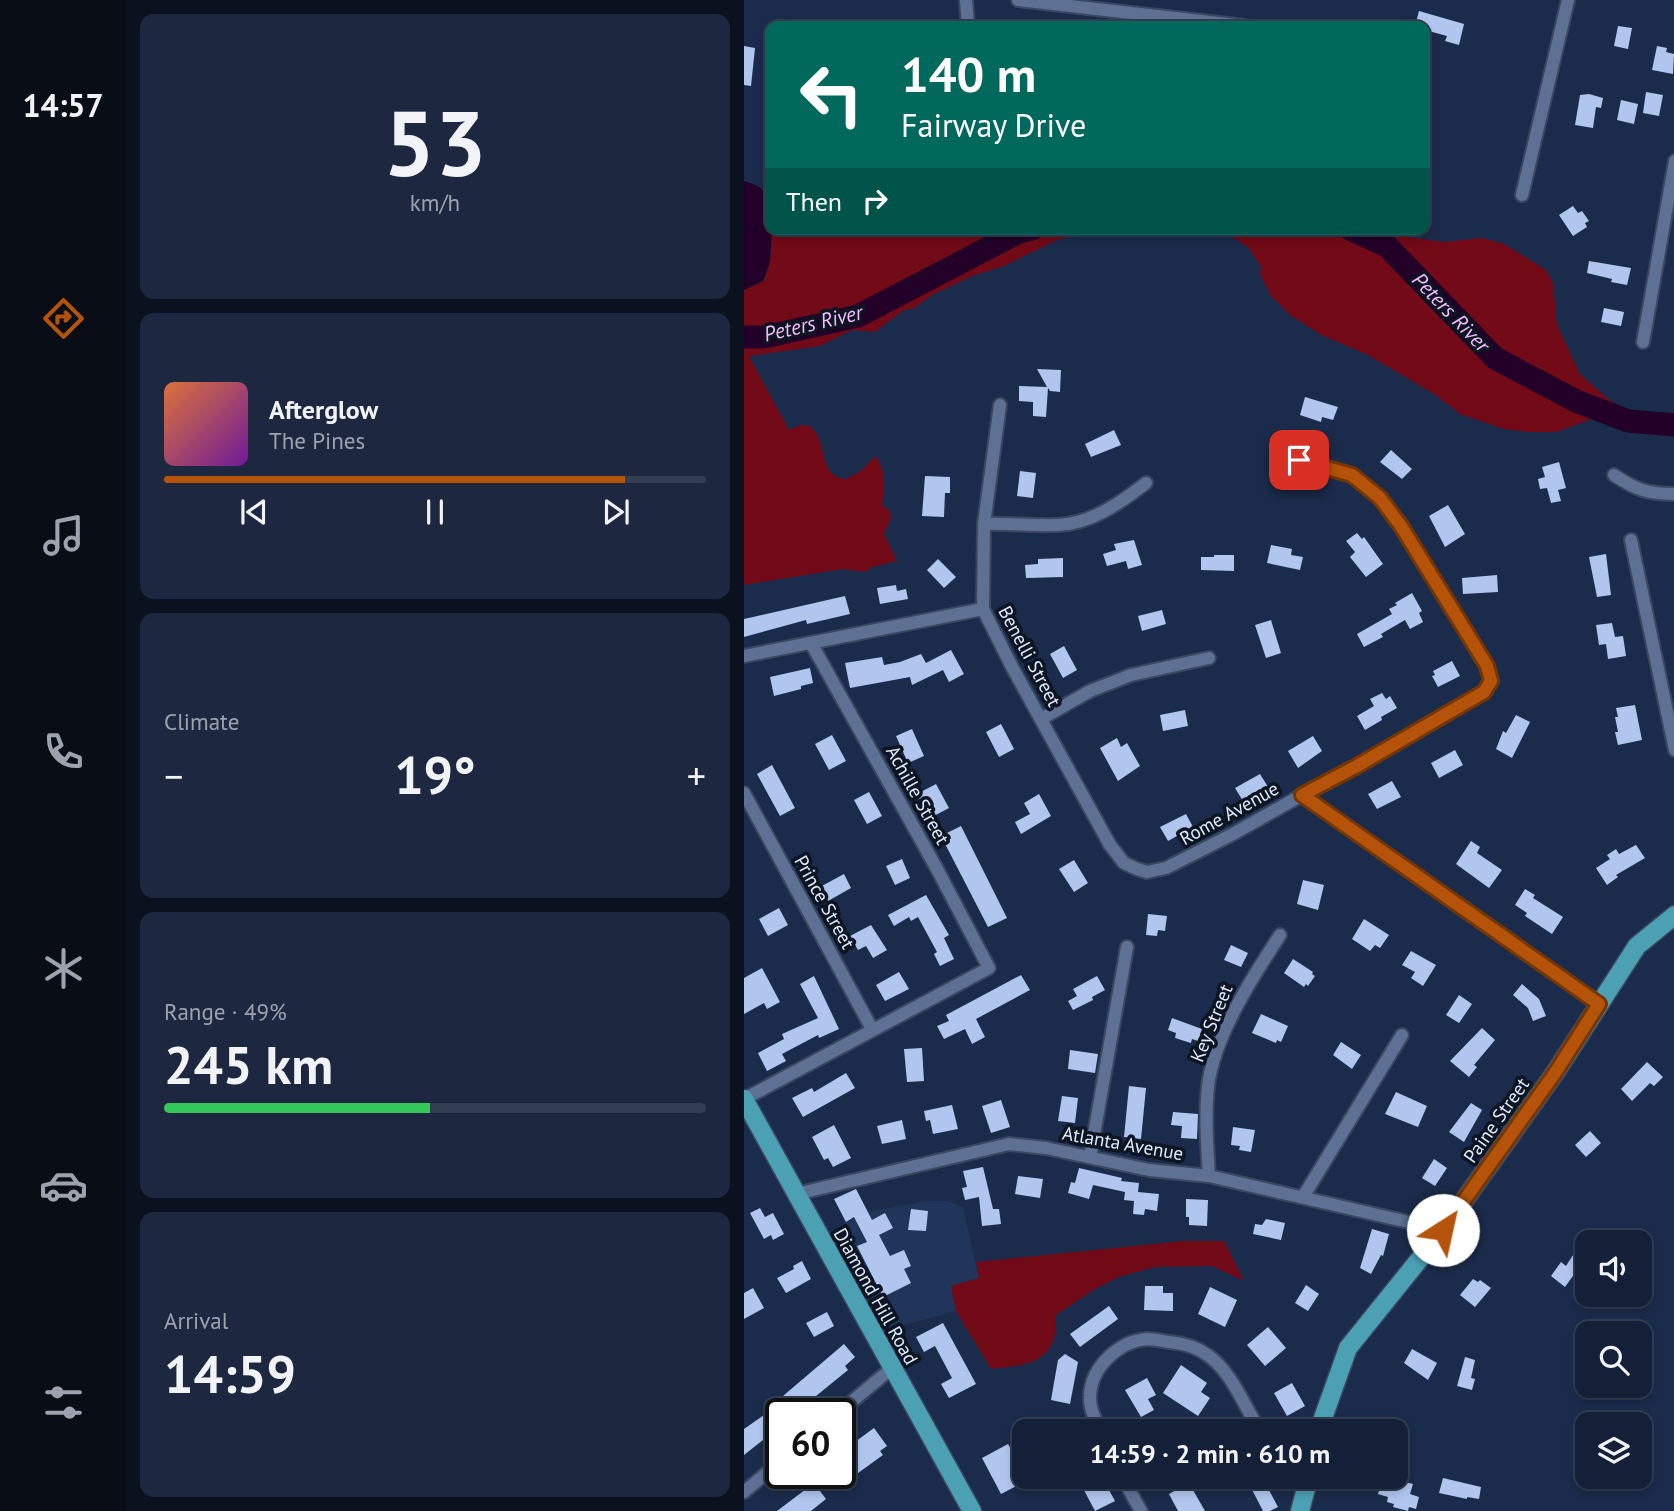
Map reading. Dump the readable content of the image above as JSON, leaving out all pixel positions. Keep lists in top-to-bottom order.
{
  "streets": {
    "main road": ["Paine Street", "Diamond Hill Road"],
    "street": [
      "Benelli Street",
      "Achille Street",
      "Rome Avenue",
      "Prince Street",
      "Key Street",
      "Atlanta Avenue"
    ]
  },
  "crossings": [
    ["Benelli Street", "Rome Avenue"],
    ["Achille Street", "Prince Street"],
    ["Key Street", "Atlanta Avenue"],
    ["Paine Street", "Atlanta Avenue"],
    ["Atlanta Avenue", "Diamond Hill Road"]
  ],
  "water": ["Peters River"],
  "page": {
    "tabs": "14:57",
    "tile": [
      ["53", "km/h"],
      "Climate",
      ["Range · 49%", "245 km"],
      ["Arrival", "14:59"]
    ],
    "turn": ["140 m", "Fairway Drive"],
    "then": "Then",
    "song": ["Afterglow", "The Pines"],
    "heat": ["−", "19°", "+"],
    "limit": "60",
    "trip": "14:59 · 2 min · 610 m"
  }
}
